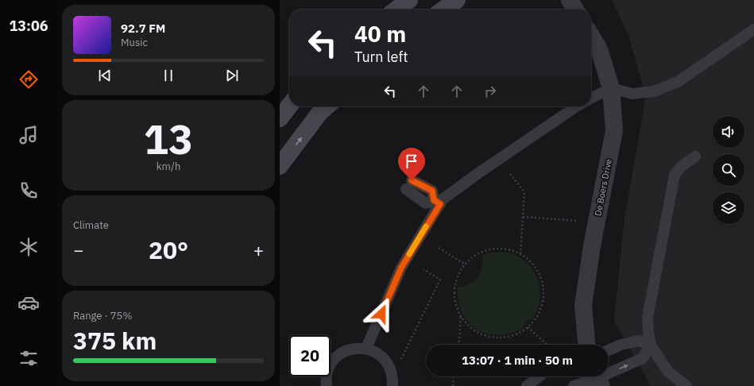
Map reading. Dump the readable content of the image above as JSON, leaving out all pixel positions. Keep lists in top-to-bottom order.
{
  "streets": {
    "street": ["De Boers Drive"]
  },
  "page": {
    "tabs": "13:06",
    "turn": ["40 m", "Turn left"],
    "song": ["92.7 FM", "Music"],
    "tile": [
      ["13", "km/h"],
      "Climate",
      ["Range · 75%", "375 km"]
    ],
    "heat": ["−", "20°", "+"],
    "limit": "20",
    "trip": "13:07 · 1 min · 50 m"
  }
}
